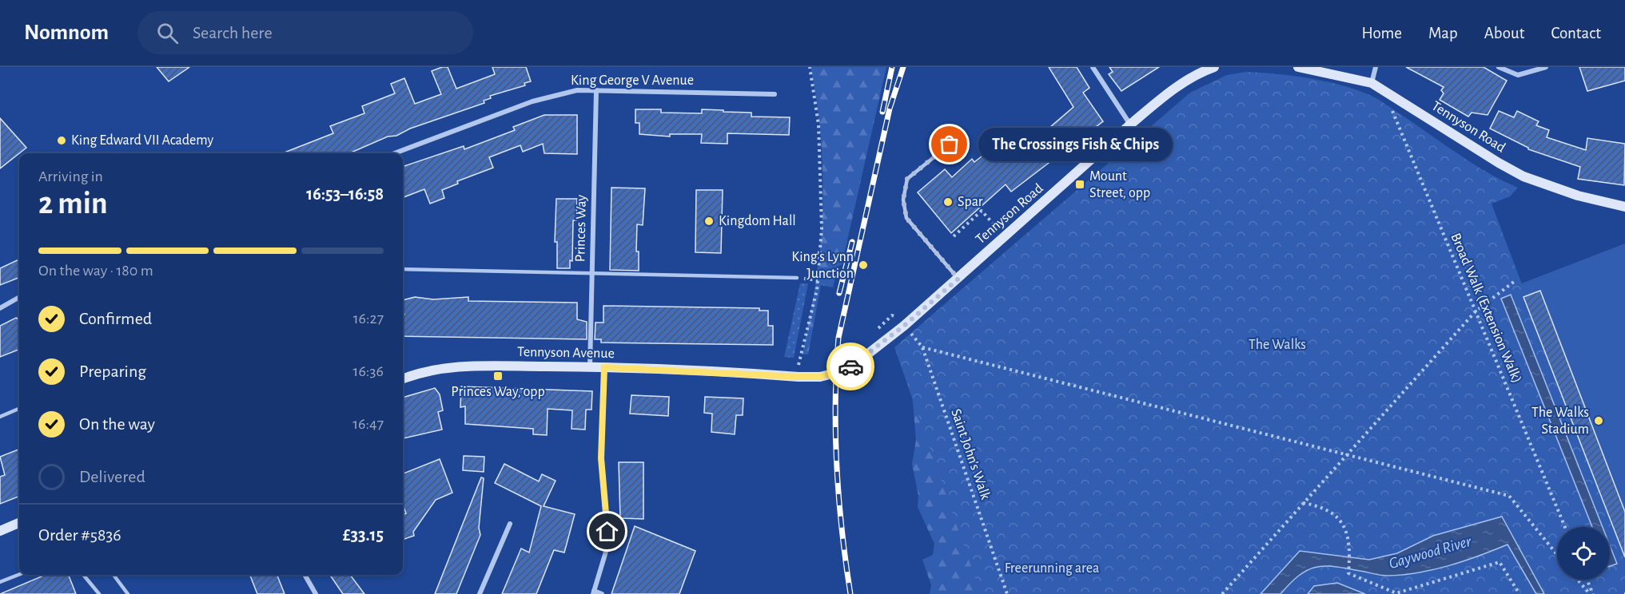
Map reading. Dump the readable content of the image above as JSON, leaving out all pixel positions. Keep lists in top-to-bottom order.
{
  "streets": {
    "main road": ["Tennyson Road", "Tennyson Avenue"],
    "street": ["King George V Avenue", "Princes Way"],
    "path": ["Broad Walk (Extension Walk)", "Saint John's Walk"]
  },
  "crossings": [
    ["King George V Avenue", "Princes Way"],
    ["Tennyson Road", "Broad Walk (Extension Walk)"],
    ["Tennyson Road", "Tennyson Avenue"],
    ["Tennyson Road", "Saint John's Walk"],
    ["Princes Way", "Tennyson Avenue"]
  ],
  "water": ["Gaywood River"],
  "parks": ["The Walks", "Freerunning area"],
  "places": {
    "other": [
      "King Edward VII Academy",
      "The Crossings Fish & Chips",
      "Spar",
      "Kingdom Hall",
      "King's Lynn Junction",
      "The Walks Stadium"
    ],
    "transit": ["Mount Street, opp", "Princes Way, opp"]
  },
  "page": {
    "header": "Nomnom",
    "search": "Search here",
    "nav": [
      "Home",
      "Map",
      "About",
      "Contact"
    ],
    "bubble": "The Crossings Fish & Chips",
    "heading": ["2 min", "Arriving in", "16:53–16:58"],
    "panel": ["Order #5836", "£33.15"],
    "bar": "On the way · 180 m",
    "list": [
      ["Confirmed", "16:27"],
      ["Preparing", "16:36"],
      ["On the way", "16:47"],
      "Delivered"
    ]
  }
}
